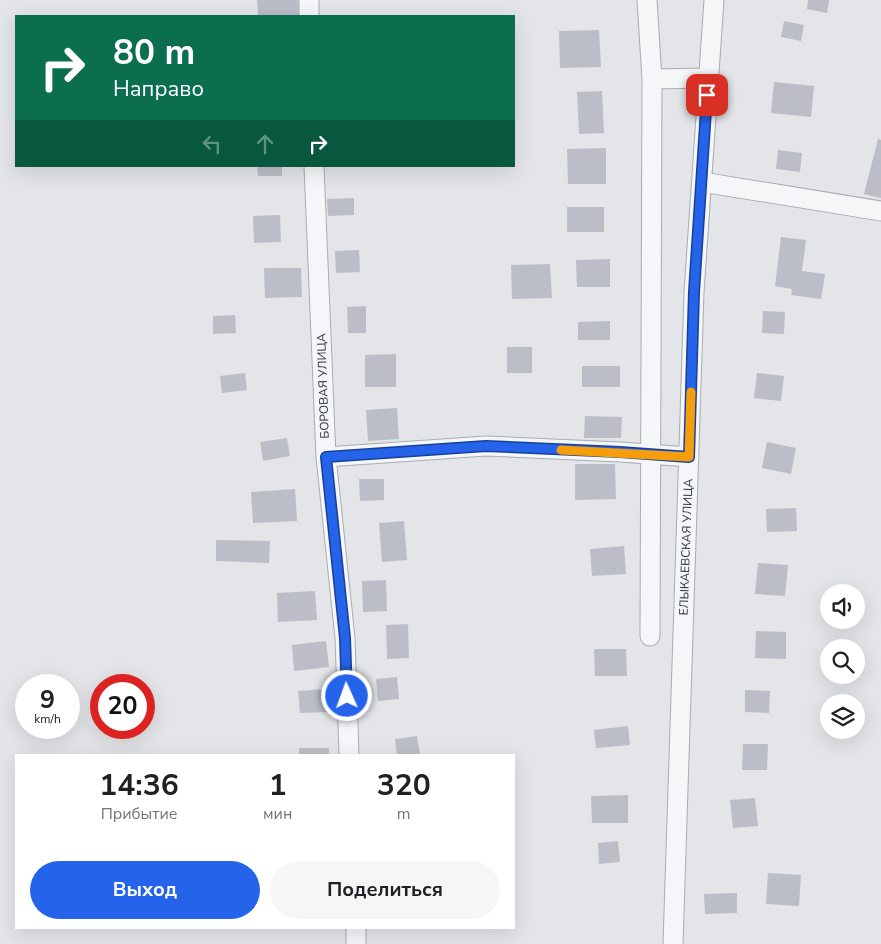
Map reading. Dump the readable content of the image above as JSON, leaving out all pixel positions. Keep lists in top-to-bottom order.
{
  "streets": {
    "street": ["БОРОВАЯ УЛИЦА", "ЕЛЫКАЕВСКАЯ УЛИЦА"]
  },
  "page": {
    "turn": ["80 m", "Направо"],
    "speed": "9 km/h",
    "limit": "20",
    "eta": [
      "14:36",
      "Прибытие",
      "1",
      "мин",
      "320",
      "m"
    ],
    "buttons": ["Выход", "Поделиться"]
  }
}
